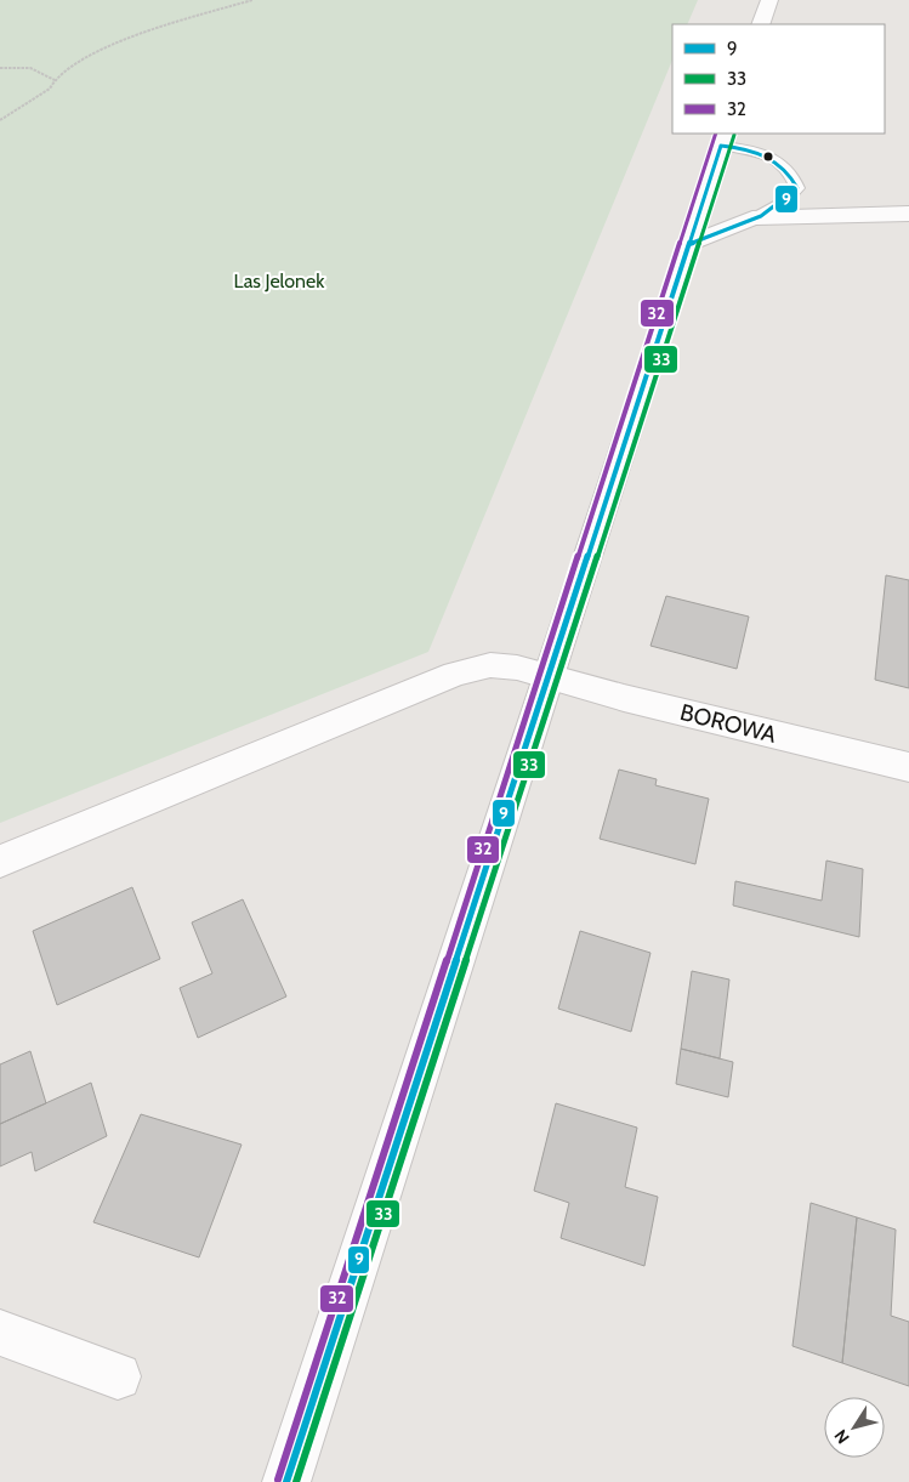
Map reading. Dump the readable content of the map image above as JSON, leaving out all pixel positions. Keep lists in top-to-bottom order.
{
  "streets": {
    "street": ["BOROWA"]
  },
  "parks": ["Las Jelonek"],
  "lines": ["transit line 32", "transit line 33", "transit line 9"],
  "legend": ["9", "33", "32"],
  "north": "bottom left"
}
